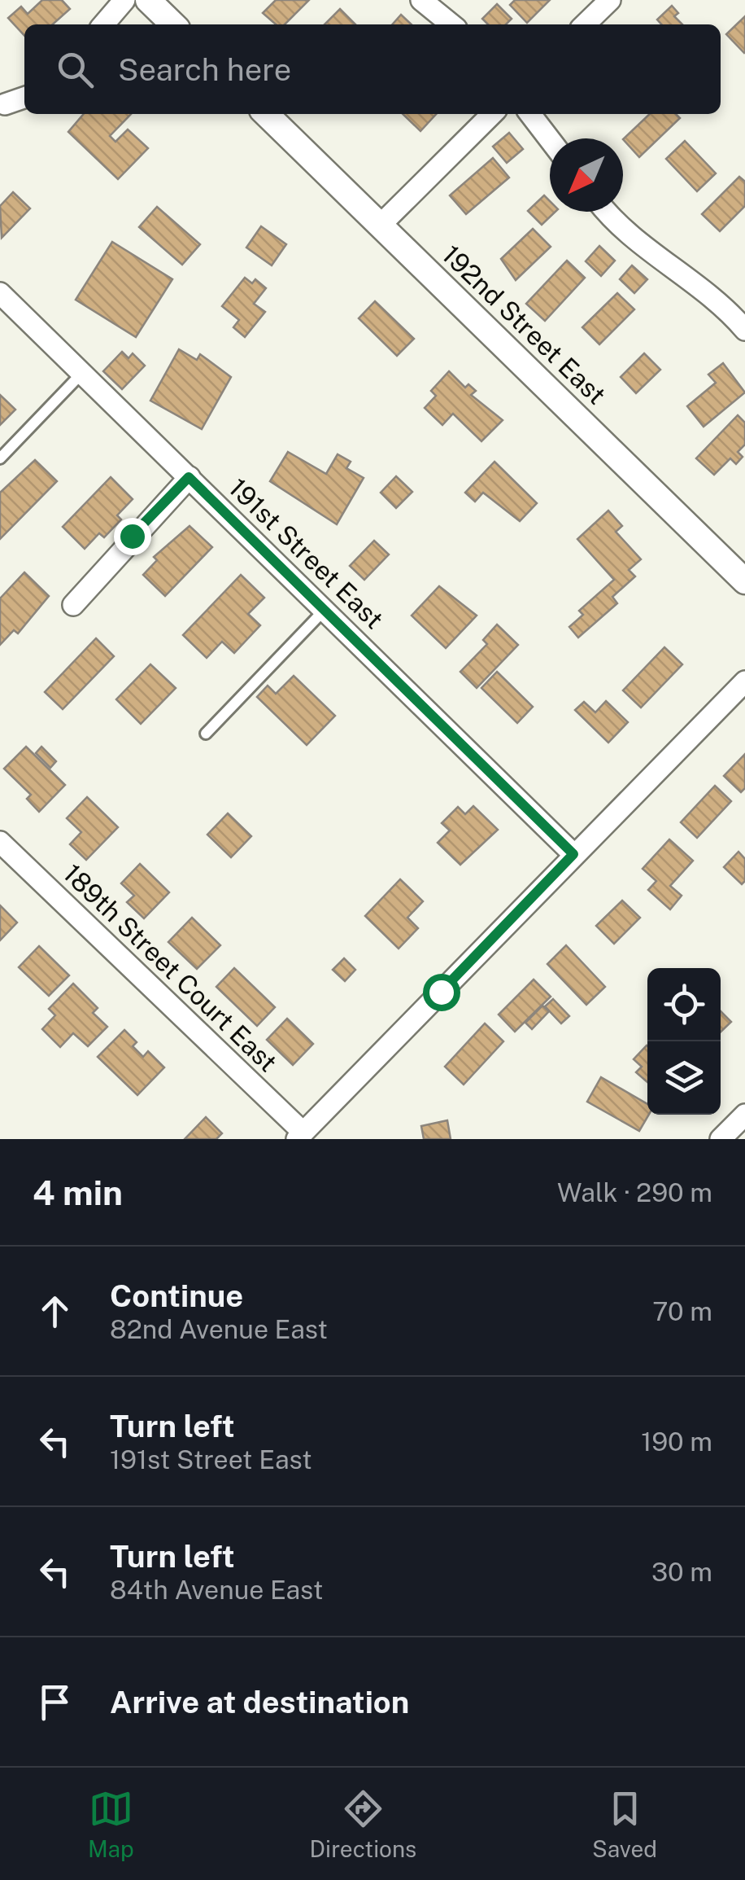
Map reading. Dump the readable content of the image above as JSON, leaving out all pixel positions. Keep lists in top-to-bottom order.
{
  "streets": {
    "street": ["192nd Street East", "191st Street East", "189th Street Court East"]
  },
  "north": "bottom left",
  "page": {
    "search": "Search here",
    "heading": ["4 min", "Walk · 290 m"],
    "list": [
      ["Continue", "82nd Avenue East", "70 m"],
      ["Turn left", "191st Street East", "190 m"],
      ["Turn left", "84th Avenue East", "30 m"],
      "Arrive at destination"
    ],
    "nav": ["Map", "Directions", "Saved"]
  }
}
